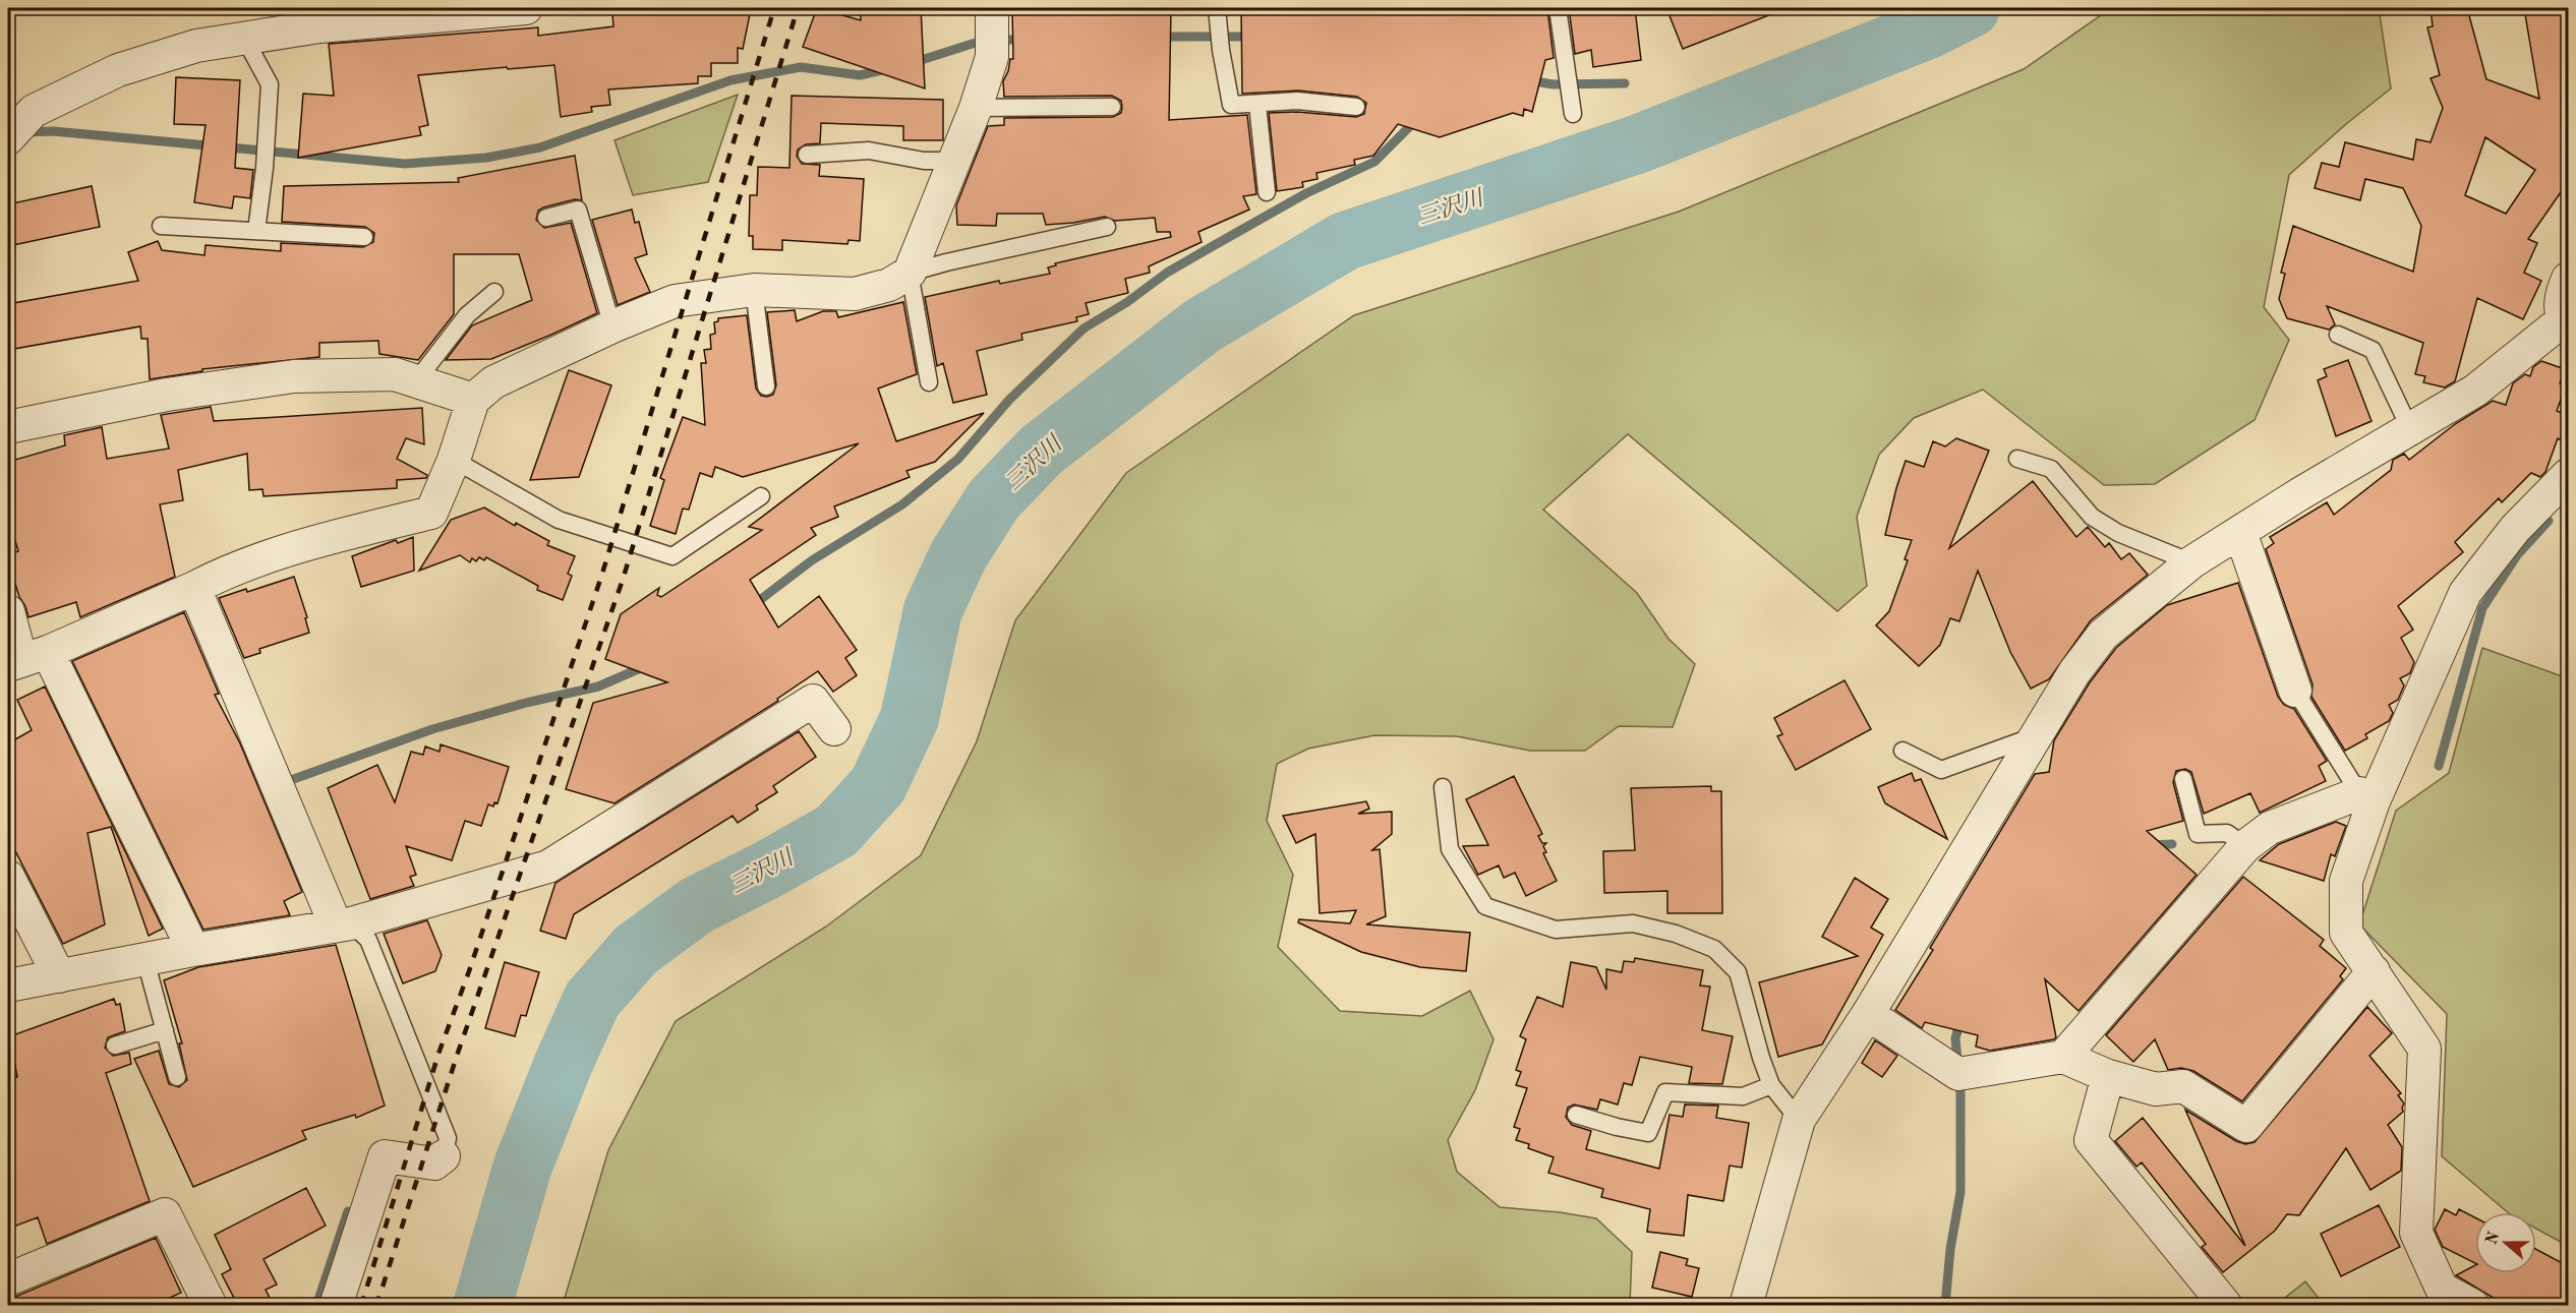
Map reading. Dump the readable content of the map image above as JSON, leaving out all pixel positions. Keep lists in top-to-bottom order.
{
  "water": ["三沢川"],
  "north": "left"
}
